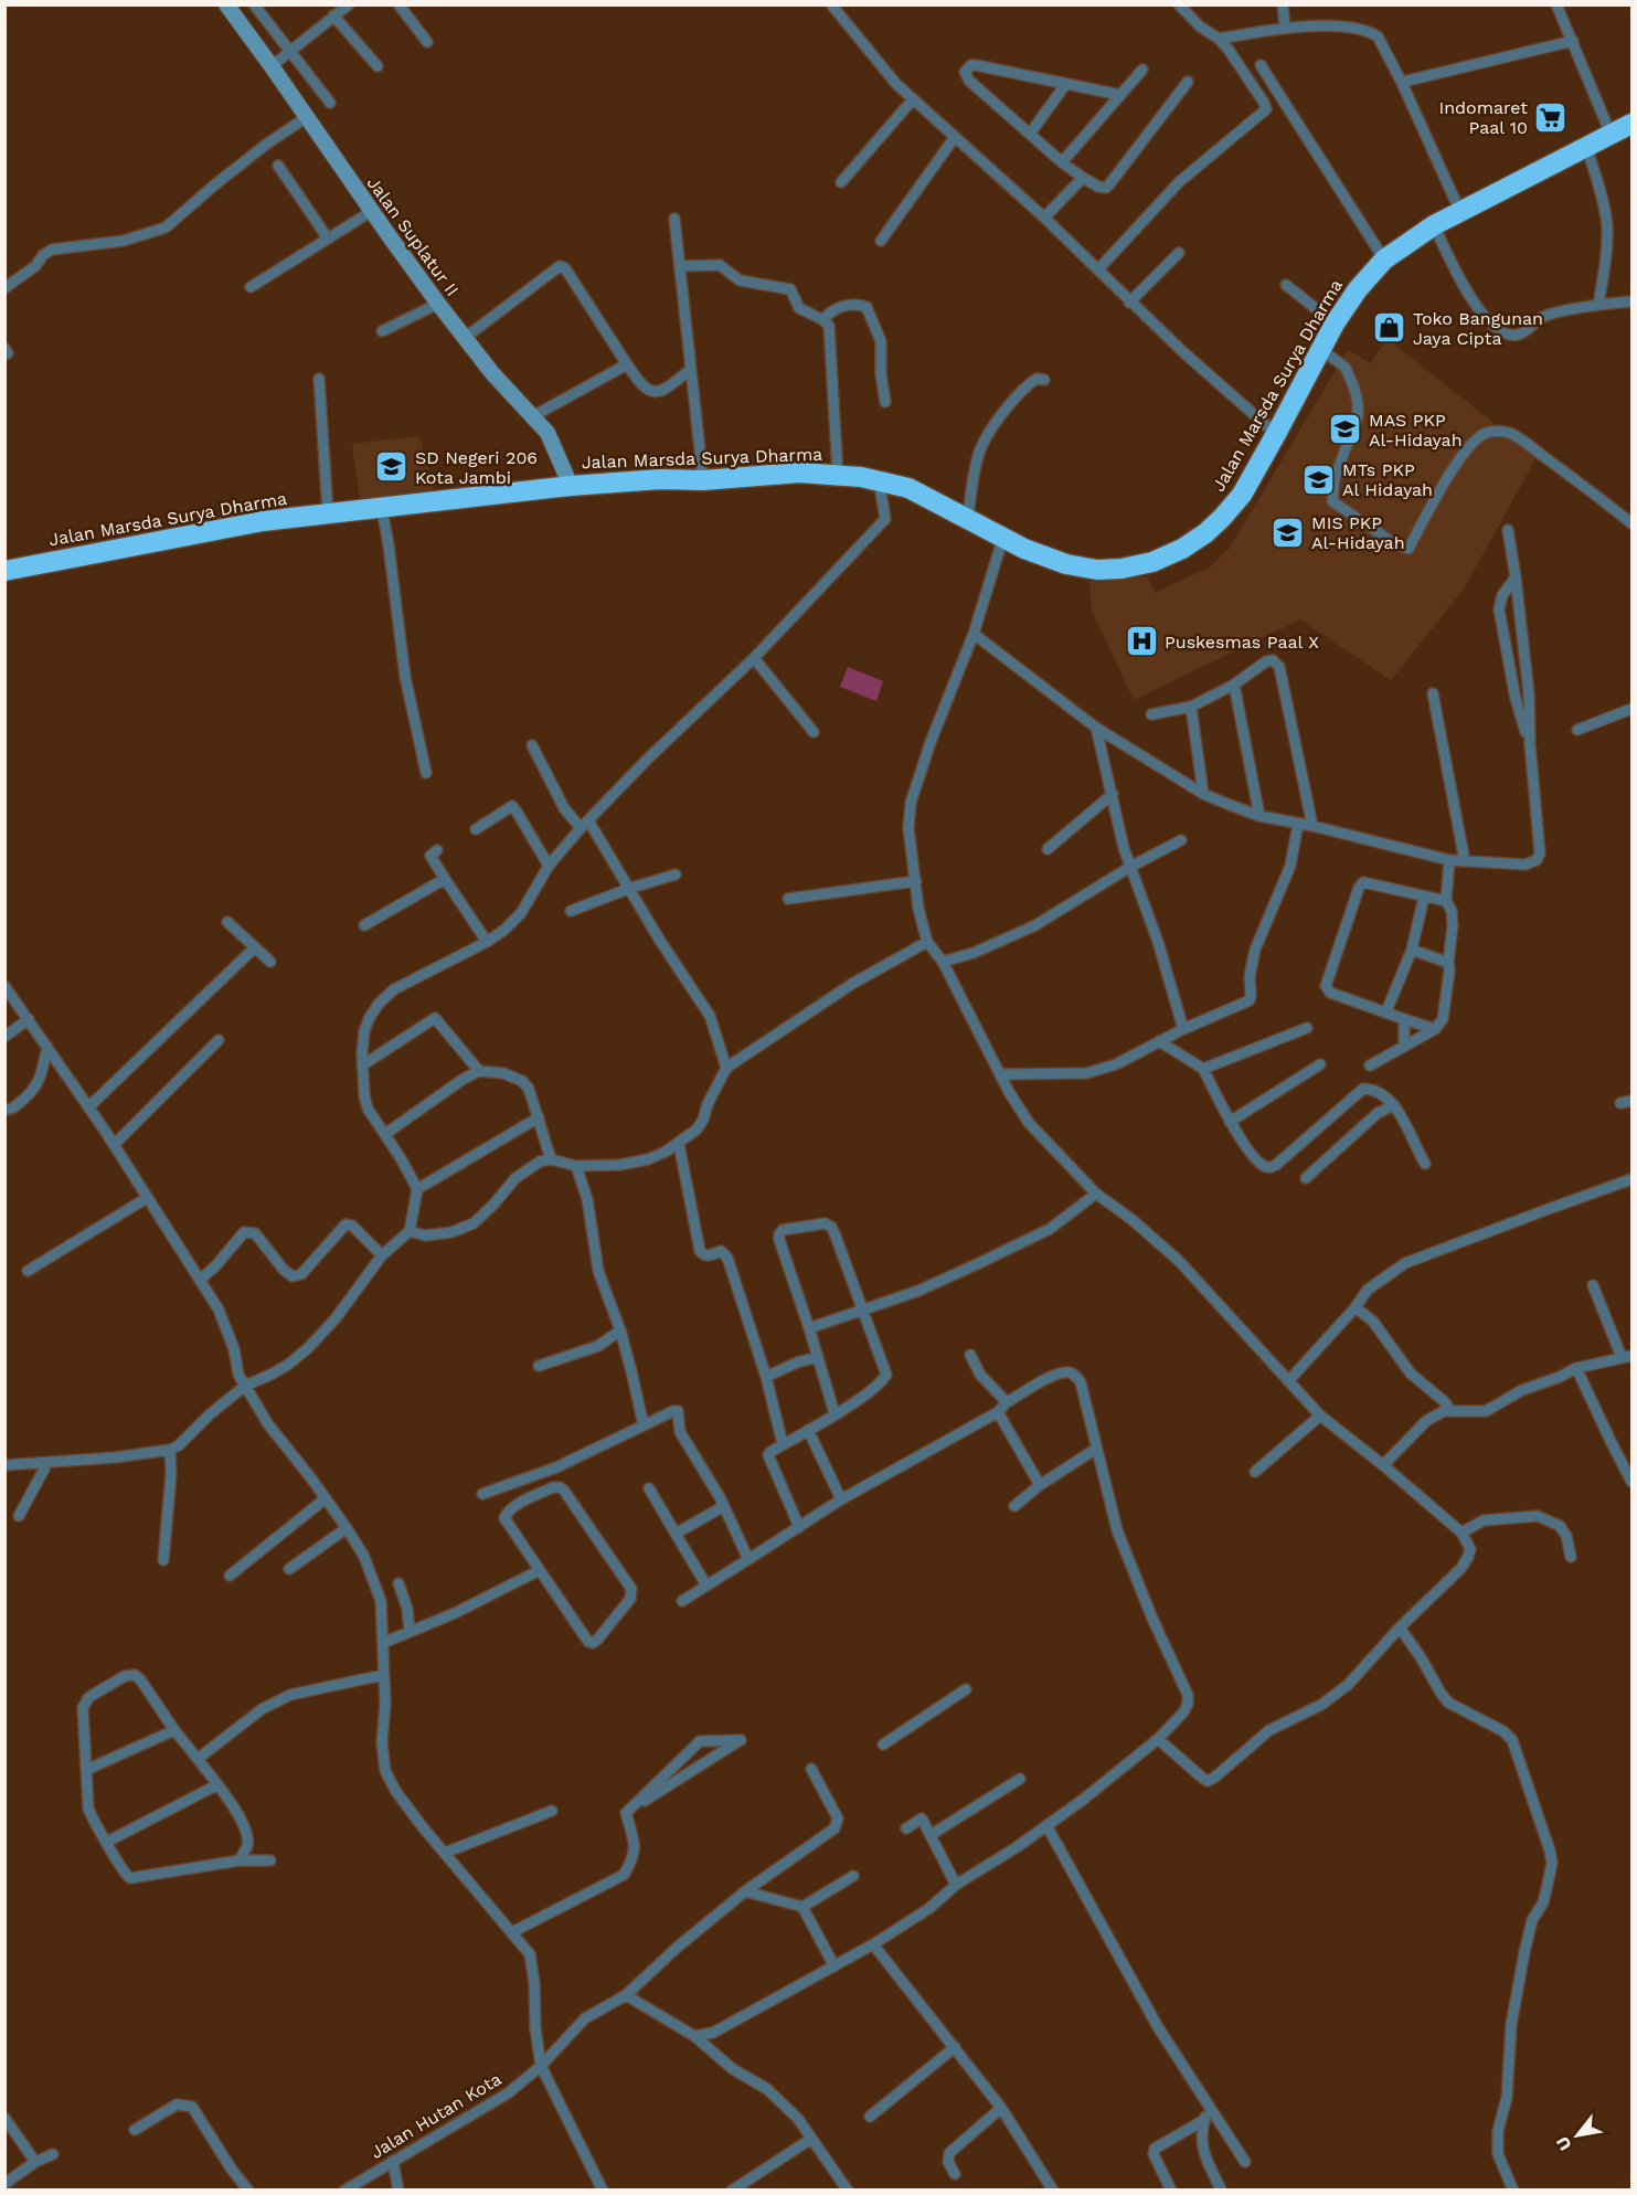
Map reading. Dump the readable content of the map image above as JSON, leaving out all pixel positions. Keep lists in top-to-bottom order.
{
  "streets": {
    "highway": ["Jalan Marsda Surya Dharma"],
    "street": ["Jalan Suplatur II", "Jalan Hutan Kota"]
  },
  "crossings": [
    ["Jalan Suplatur II", "Jalan Marsda Surya Dharma"]
  ],
  "places": {
    "supermarket": ["Indomaret Paal 10"],
    "shop": ["Toko Bangunan Jaya Cipta"],
    "school or university": [
      "MAS PKP Al-Hidayah",
      "SD Negeri 206 Kota Jambi",
      "MTs PKP Al Hidayah",
      "MIS PKP Al-Hidayah"
    ],
    "hospital": ["Puskesmas Paal X"]
  },
  "north": "bottom left"
}
